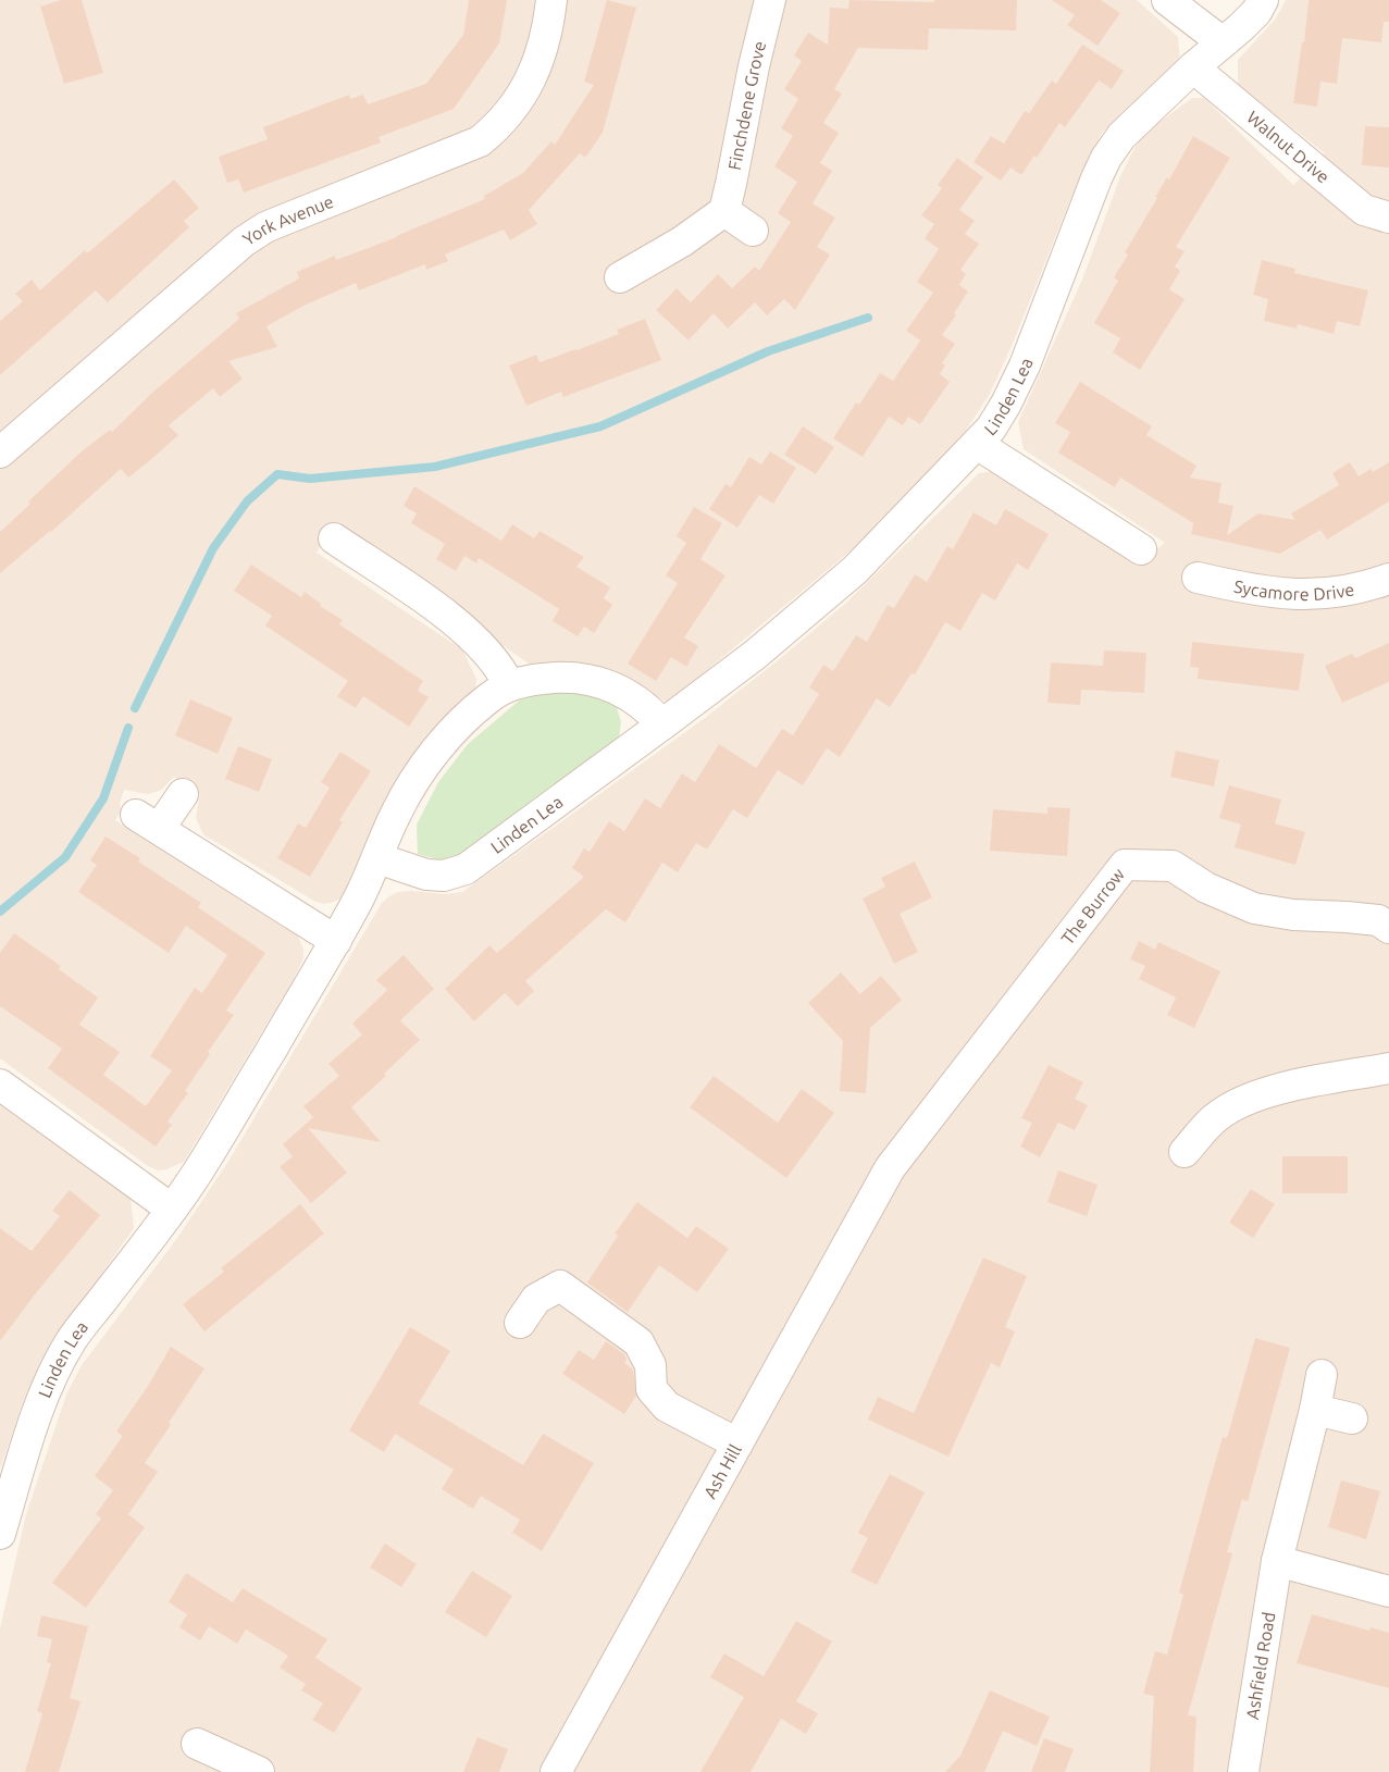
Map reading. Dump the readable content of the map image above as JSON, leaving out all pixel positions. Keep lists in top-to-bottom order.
{
  "streets": {
    "street": [
      "Finchdene Grove",
      "Walnut Drive",
      "York Avenue",
      "Linden Lea",
      "Sycamore Drive",
      "The Burrow",
      "Ash Hill",
      "Ashfield Road"
    ]
  },
  "crossings": [
    ["Walnut Drive", "Linden Lea"],
    ["The Burrow", "Ash Hill"]
  ]
}
